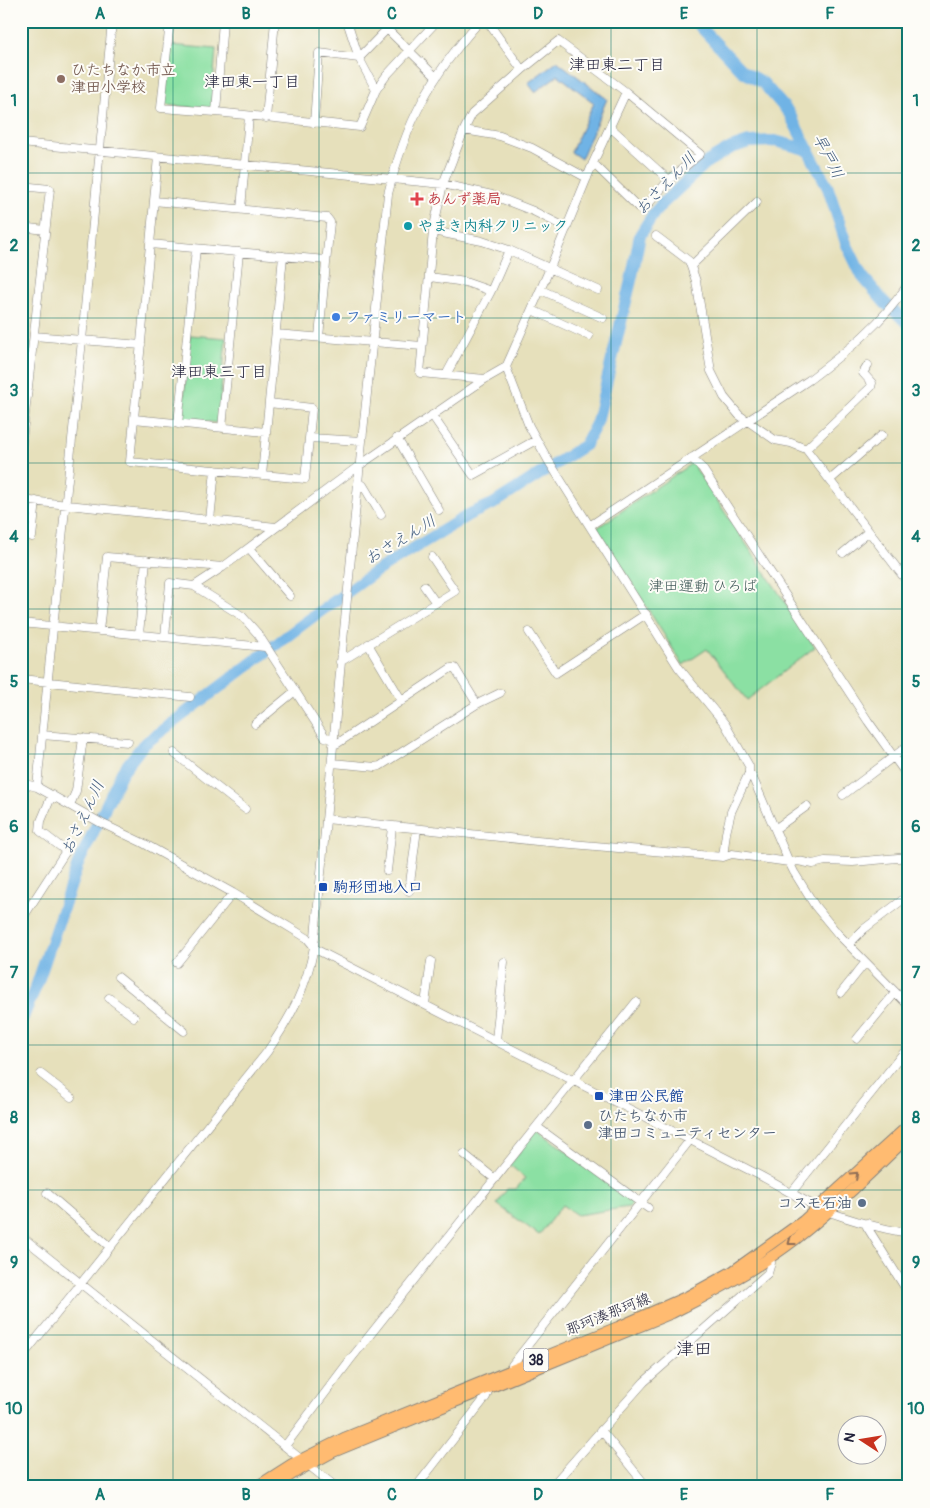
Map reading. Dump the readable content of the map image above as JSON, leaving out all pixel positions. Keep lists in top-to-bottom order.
{
  "streets": {
    "main road": ["那珂湊那珂線", "38"]
  },
  "districts": [
    "津田東二丁目",
    "津田東一丁目",
    "津田東三丁目",
    "津田"
  ],
  "water": ["早戸川", "おさえん川"],
  "parks": ["津田運動 ひろば"],
  "places": {
    "other": [
      "ひたちなか市立 津田小学校",
      "やまき内科クリニック",
      "ファミリーマート",
      "ひたちなか市 津田コミュニティセンター",
      "コスモ石油"
    ],
    "health": ["あんず薬局"],
    "transit": ["駒形団地入口", "津田公民館"]
  },
  "north": "left",
  "grid": {
    "columns": [
      "A",
      "B",
      "C",
      "D",
      "E",
      "F"
    ],
    "rows": [
      "1",
      "2",
      "3",
      "4",
      "5",
      "6",
      "7",
      "8",
      "9",
      "10"
    ]
  }
}
